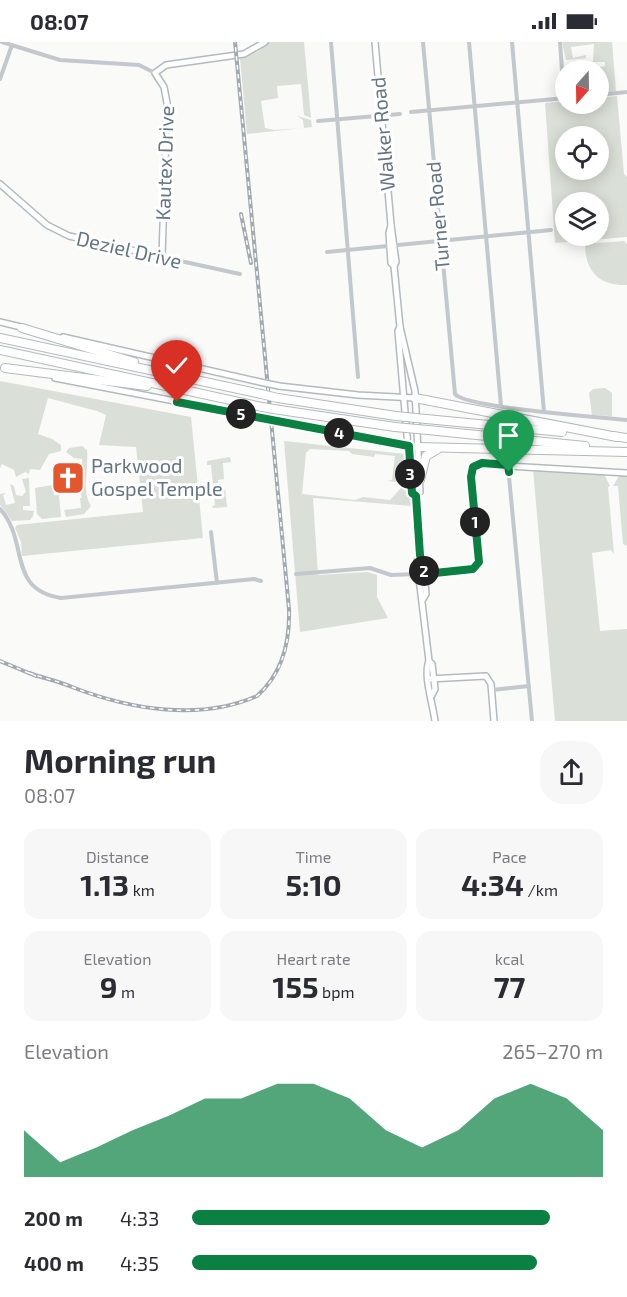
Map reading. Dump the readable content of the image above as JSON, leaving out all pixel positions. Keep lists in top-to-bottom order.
{
  "streets": {
    "main road": ["Walker Road", "Kautex Drive", "Deziel Drive"],
    "street": ["Turner Road"]
  },
  "crossings": [
    ["Kautex Drive", "Deziel Drive"]
  ],
  "places": {
    "church": ["Parkwood Gospel Temple"]
  },
  "north": "bottom",
  "page": {
    "status": "08:07",
    "pins": [
      "5",
      "4",
      "3",
      "1",
      "2"
    ],
    "heading": ["Morning run", "08:07"],
    "stats": [
      ["Distance", "1.13 km"],
      ["Time", "5:10"],
      ["Pace", "4:34 /km"],
      ["Elevation", "9 m"],
      ["Heart rate", "155 bpm"],
      ["kcal", "77"]
    ],
    "chart": ["Elevation", "265–270 m"],
    "list": [
      {
        "name": "200 m",
        "note": "4:33"
      },
      {
        "name": "400 m",
        "note": "4:35"
      }
    ]
  }
}
